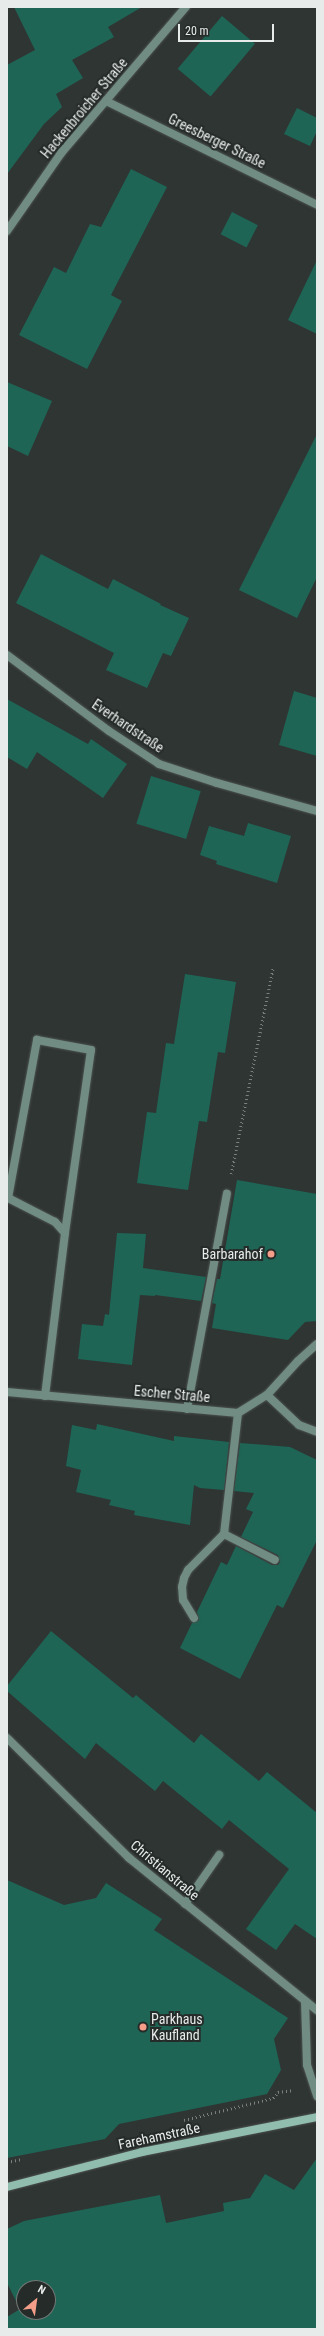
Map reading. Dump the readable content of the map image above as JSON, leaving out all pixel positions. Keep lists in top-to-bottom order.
{
  "streets": {
    "main road": ["Farehamstraße"],
    "street": [
      "Hackenbroicher Straße",
      "Greesberger Straße",
      "Everhardstraße",
      "Escher Straße",
      "Christianstraße"
    ]
  },
  "crossings": [
    ["Hackenbroicher Straße", "Greesberger Straße"]
  ],
  "places": ["Barbarahof", "Parkhaus Kaufland"],
  "scale_bar": "20 m",
  "north": "top right"
}
